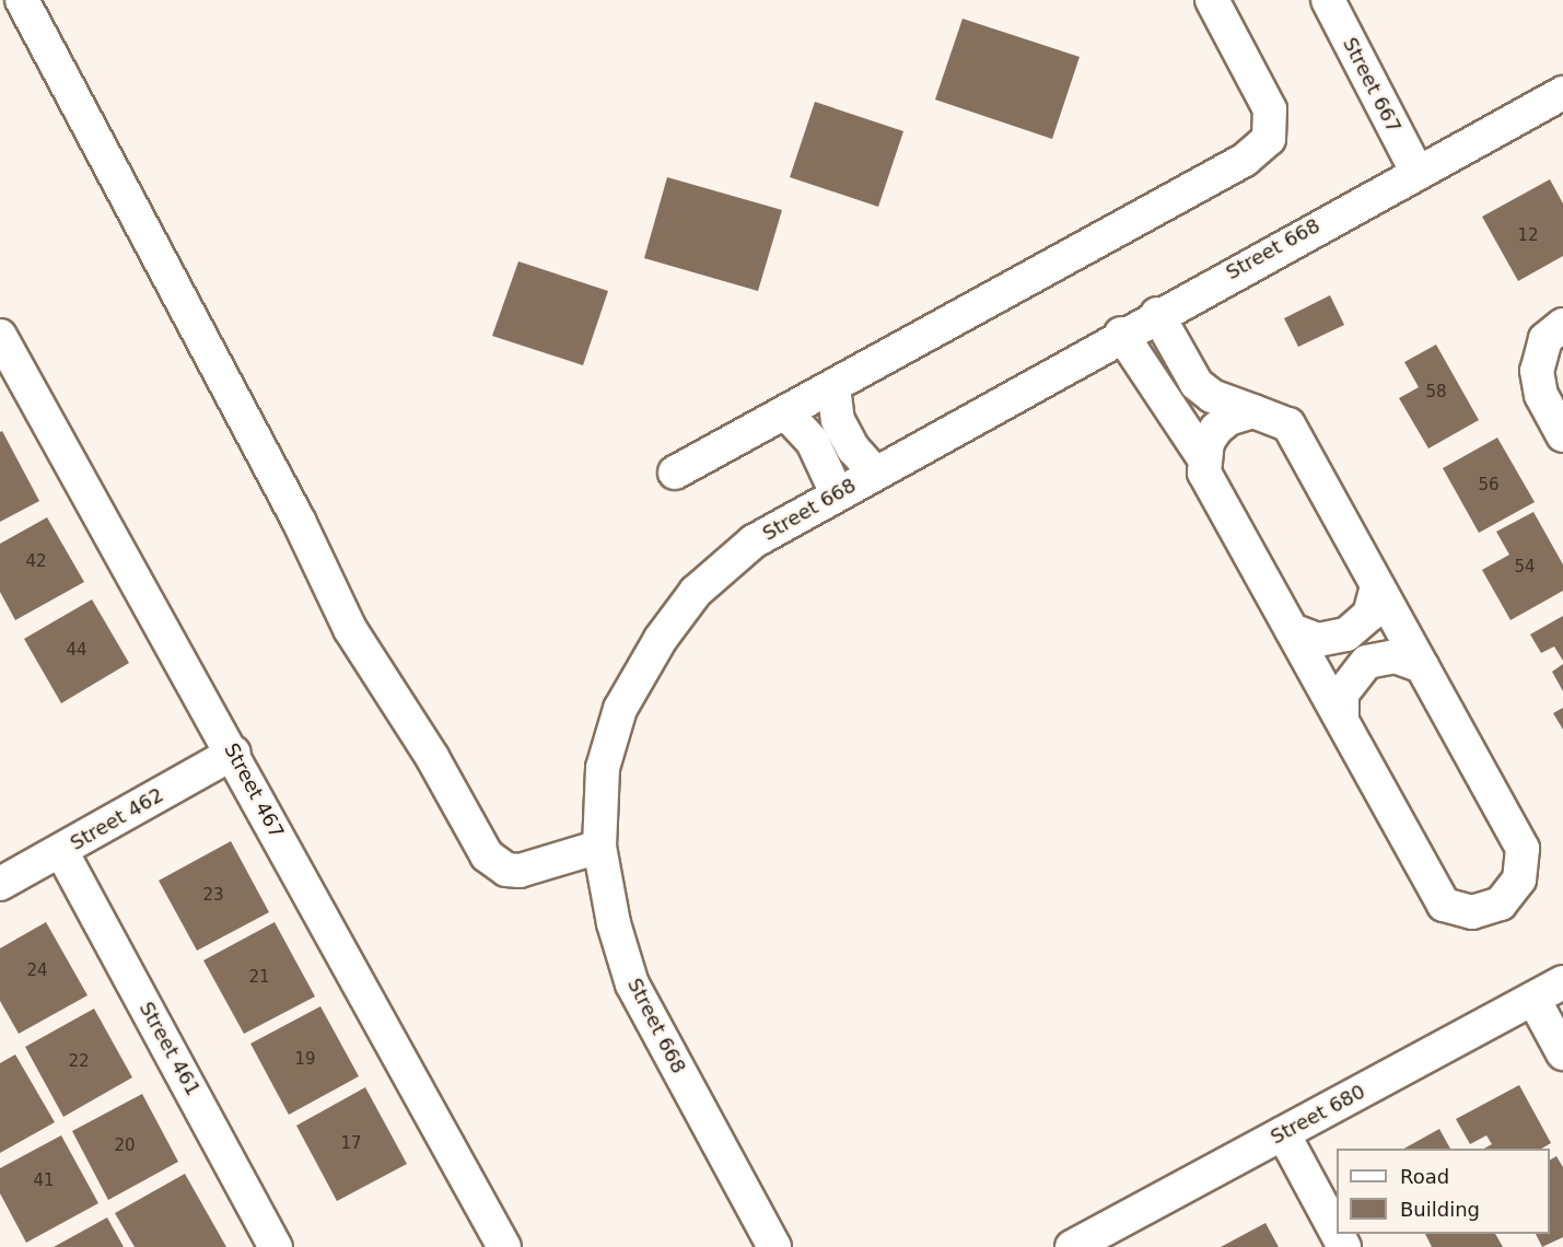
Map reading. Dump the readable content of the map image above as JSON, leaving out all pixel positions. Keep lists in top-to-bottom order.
{
  "streets": {
    "street": [
      "Street 667",
      "Street 668",
      "Street 467",
      "Street 462",
      "Street 461",
      "Street 680"
    ]
  },
  "crossings": [
    ["Street 667", "Street 668"],
    ["Street 467", "Street 462"],
    ["Street 462", "Street 461"]
  ],
  "house_numbers": [
    "12",
    "58",
    "56",
    "42",
    "54",
    "44",
    "23",
    "24",
    "21",
    "19",
    "22",
    "17",
    "20",
    "41"
  ],
  "legend": ["Road", "Building"]
}
